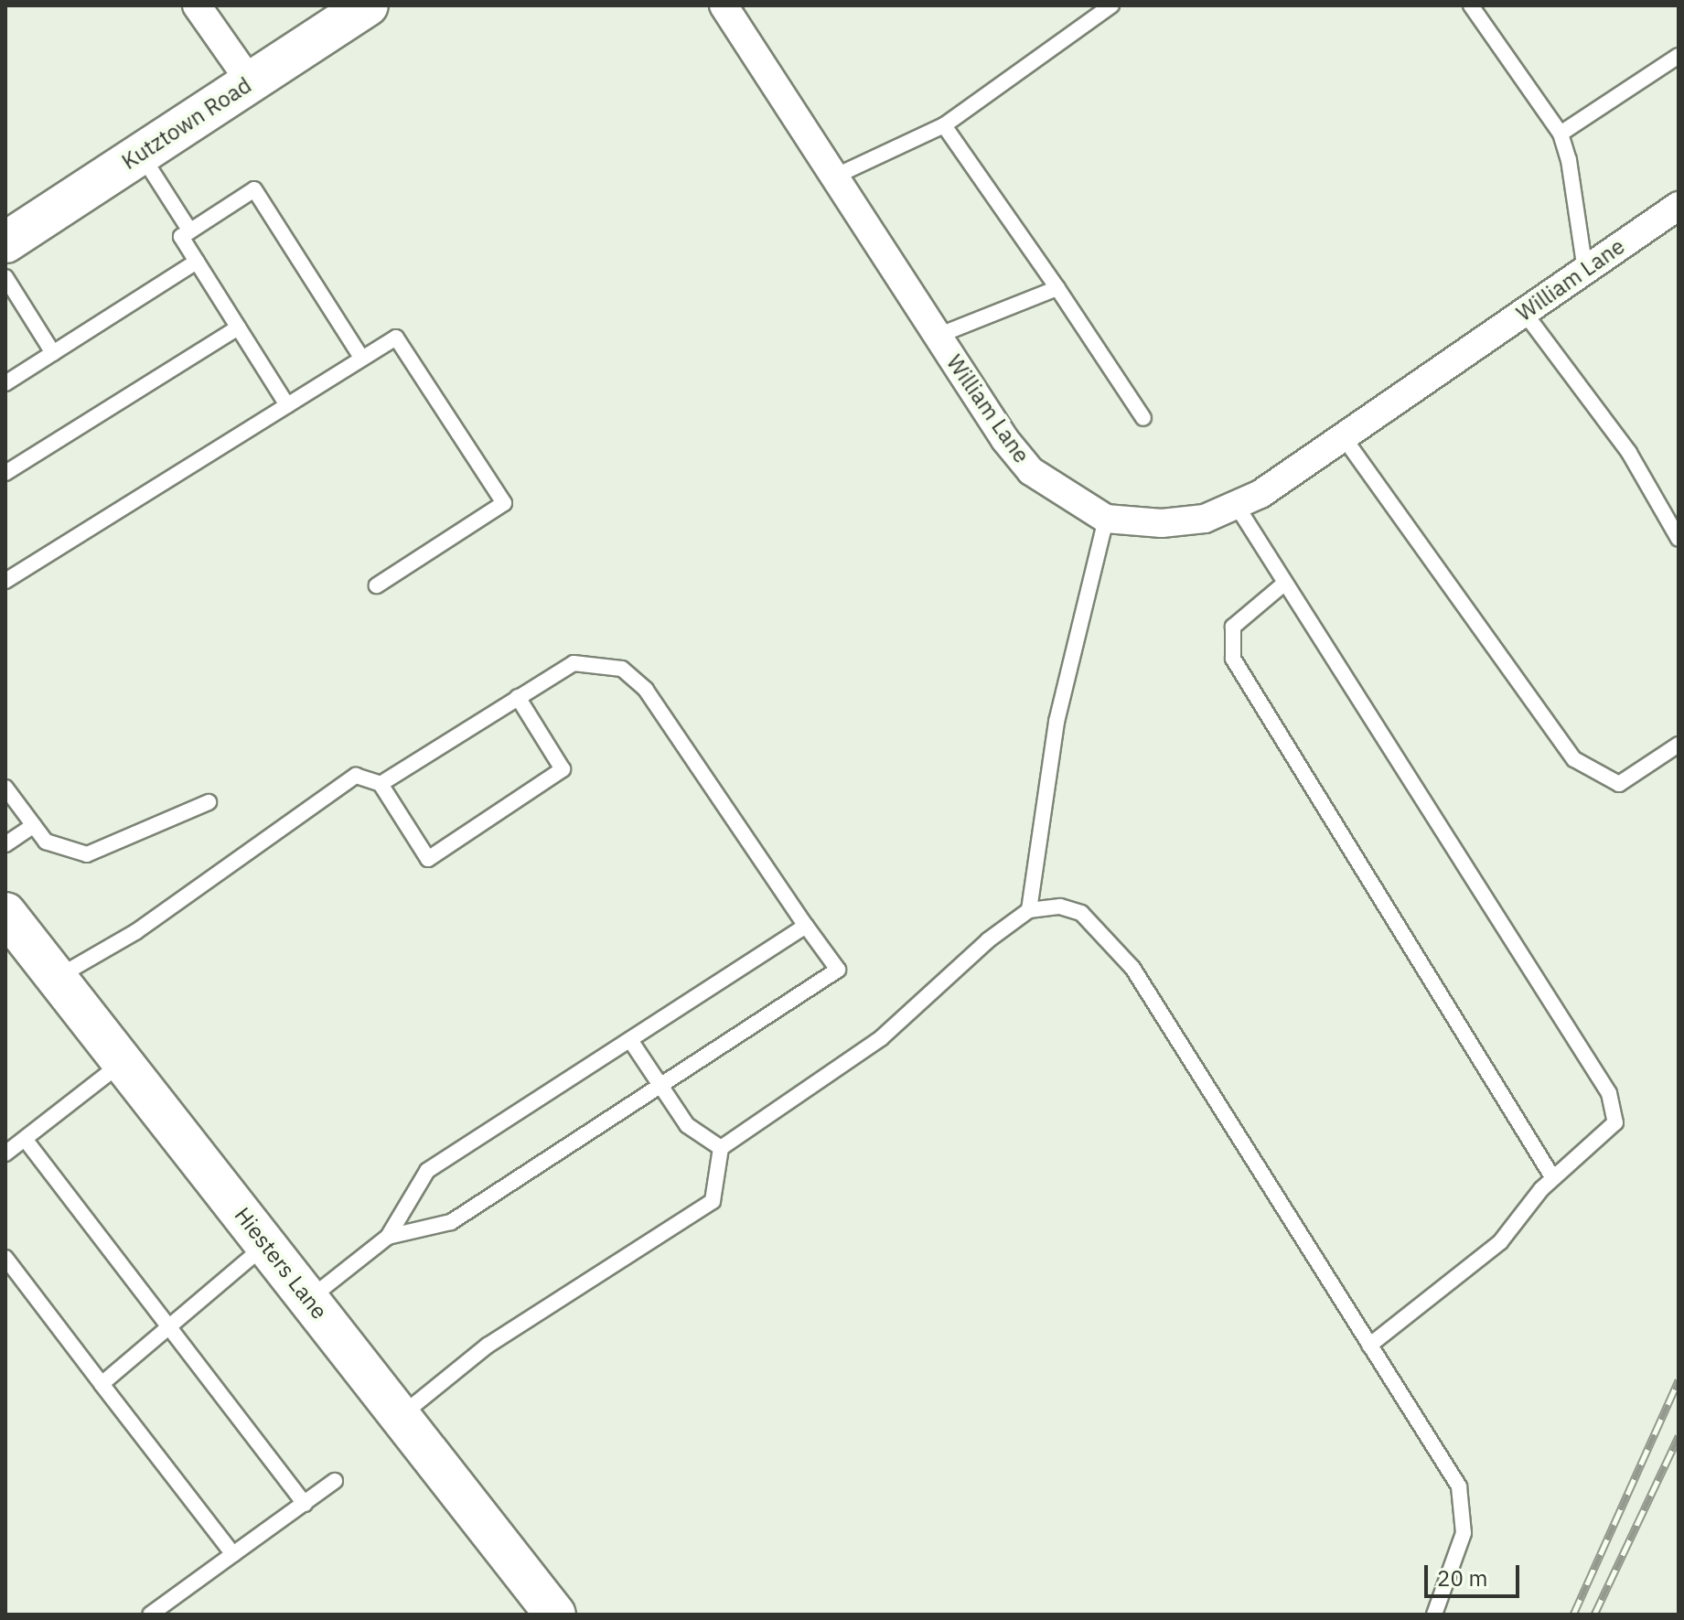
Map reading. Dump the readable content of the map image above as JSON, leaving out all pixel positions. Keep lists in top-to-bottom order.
{
  "streets": {
    "street": ["Kutztown Road", "William Lane", "Hiesters Lane"]
  },
  "scale_bar": "20 m"
}
